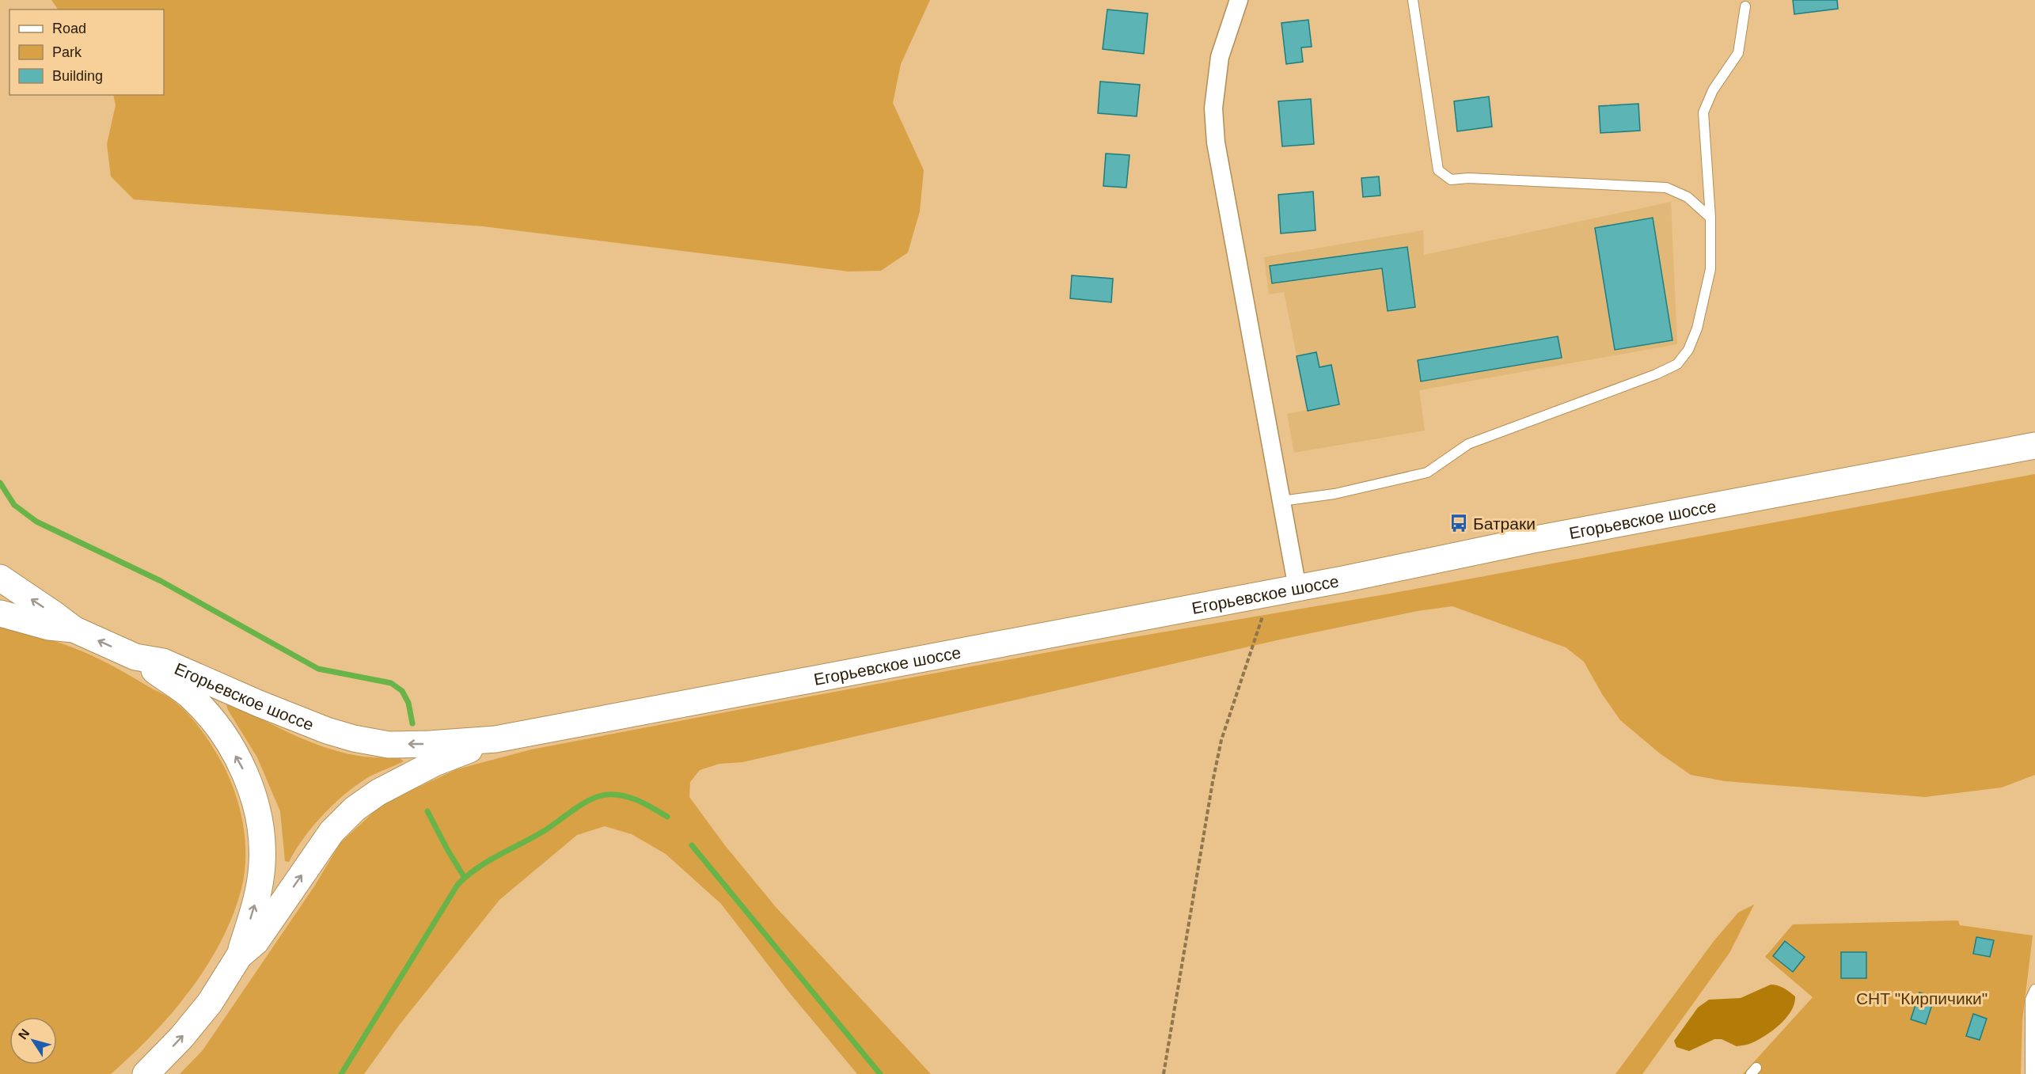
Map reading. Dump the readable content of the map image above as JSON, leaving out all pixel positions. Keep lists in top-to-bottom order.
{
  "streets": {
    "main road": ["Егорьевское шоссе"]
  },
  "parks": ["СНТ \"Кирпичики\""],
  "places": {
    "bus stop": ["Батраки"]
  },
  "legend": ["Road", "Park", "Building"],
  "north": "top left"
}
